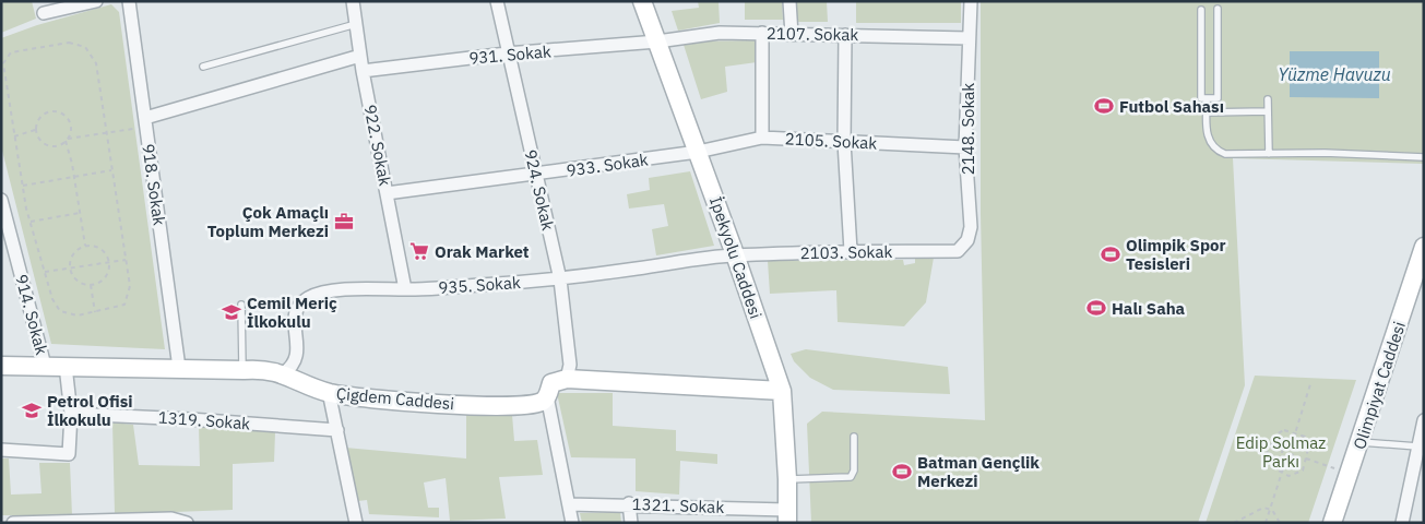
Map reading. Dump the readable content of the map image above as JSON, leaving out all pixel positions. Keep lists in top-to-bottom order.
{
  "streets": {
    "street": [
      "2107. Sokak",
      "931. Sokak",
      "2148. Sokak",
      "2105. Sokak",
      "922. Sokak",
      "933. Sokak",
      "918. Sokak",
      "924. Sokak",
      "2103. Sokak",
      "İpekyolu Caddesi",
      "935. Sokak",
      "914. Sokak",
      "Olimpiyat Caddesi",
      "Çigdem Caddesi",
      "1319. Sokak",
      "1321. Sokak"
    ]
  },
  "crossings": [
    ["2107. Sokak", "931. Sokak"],
    ["2107. Sokak", "2148. Sokak"],
    ["2107. Sokak", "İpekyolu Caddesi"],
    ["931. Sokak", "922. Sokak"],
    ["931. Sokak", "924. Sokak"],
    ["931. Sokak", "İpekyolu Caddesi"],
    ["2148. Sokak", "2105. Sokak"],
    ["2148. Sokak", "2103. Sokak"],
    ["2105. Sokak", "933. Sokak"],
    ["2105. Sokak", "İpekyolu Caddesi"],
    ["922. Sokak", "933. Sokak"],
    ["922. Sokak", "935. Sokak"],
    ["933. Sokak", "924. Sokak"],
    ["933. Sokak", "İpekyolu Caddesi"],
    ["918. Sokak", "Çigdem Caddesi"],
    ["924. Sokak", "935. Sokak"],
    ["924. Sokak", "Çigdem Caddesi"],
    ["2103. Sokak", "İpekyolu Caddesi"],
    ["2103. Sokak", "935. Sokak"],
    ["İpekyolu Caddesi", "935. Sokak"],
    ["İpekyolu Caddesi", "1321. Sokak"],
    ["935. Sokak", "Çigdem Caddesi"],
    ["914. Sokak", "Çigdem Caddesi"]
  ],
  "water": ["Yüzme Havuzu"],
  "parks": ["Edip Solmaz Parkı"],
  "places": {
    "sports": [
      "Futbol Sahası",
      "Olimpik Spor Tesisleri",
      "Halı Saha",
      "Batman Gençlik Merkezi"
    ],
    "office": ["Çok Amaçlı Toplum Merkezi"],
    "supermarket": ["Orak Market"],
    "school or university": ["Cemil Meriç İlkokulu", "Petrol Ofisi İlkokulu"]
  }
}
